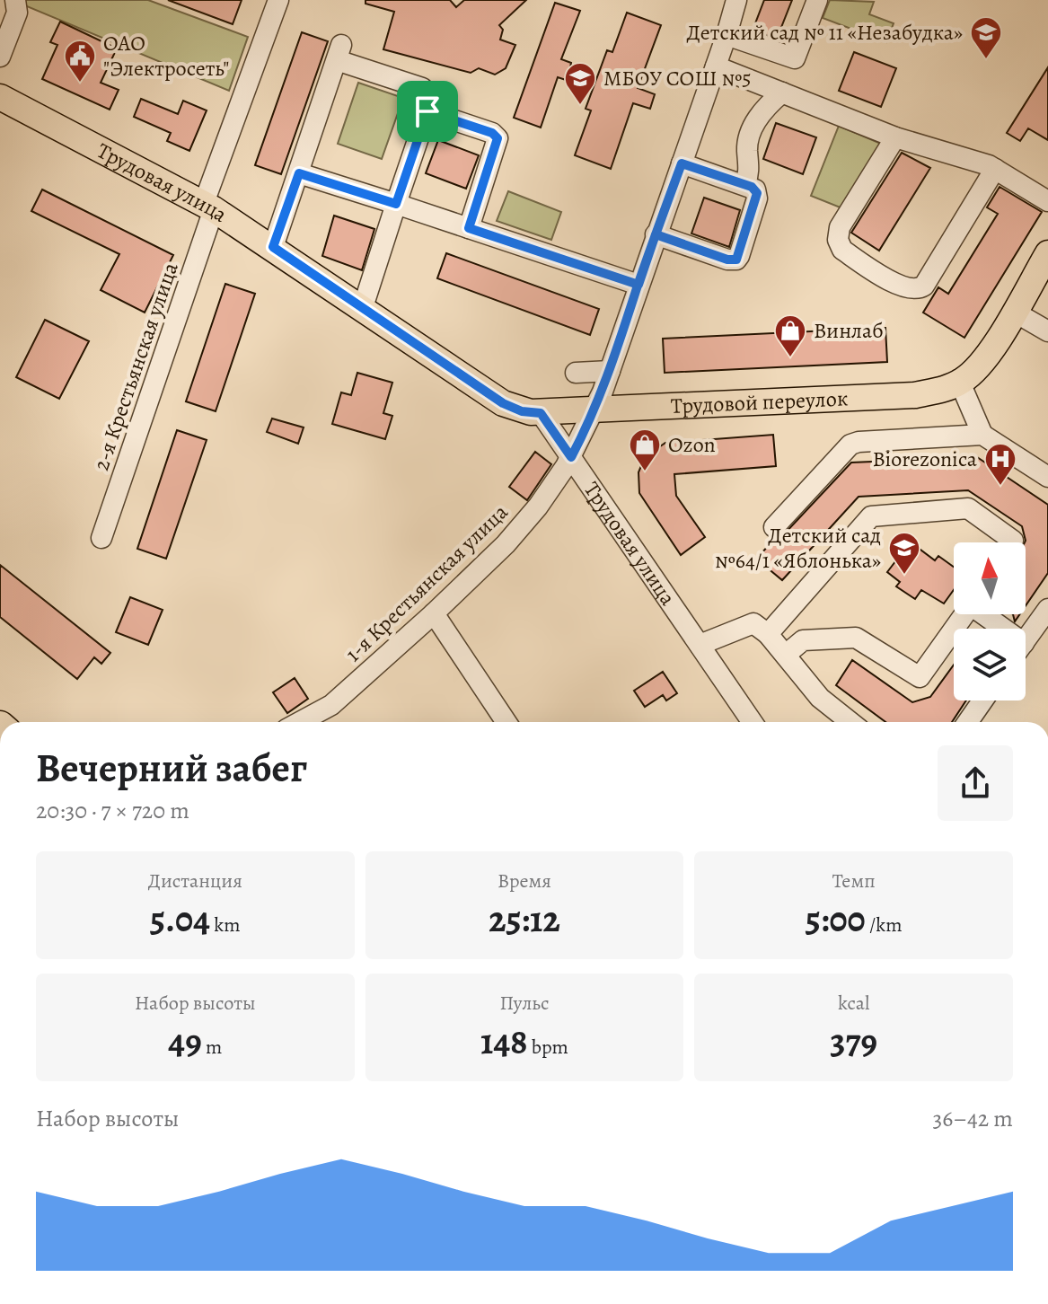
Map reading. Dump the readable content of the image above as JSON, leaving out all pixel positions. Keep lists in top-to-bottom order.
{
  "streets": {
    "main road": ["Трудовая улица", "Трудовой переулок"],
    "street": ["2-я Крестьянская улица", "1-я Крестьянская улица"]
  },
  "crossings": [
    ["Трудовая улица", "2-я Крестьянская улица"],
    ["Трудовая улица", "Трудовой переулок"],
    ["Трудовая улица", "1-я Крестьянская улица"],
    ["Трудовой переулок", "1-я Крестьянская улица"]
  ],
  "places": {
    "school or university": ["Детский сад № 11 «Незабудка»", "МБОУ СОШ №5", "Детский сад №64/1 «Яблонька»"],
    "public building": ["ОАО \"Электросеть\""],
    "shop": ["Винлаб", "Ozon"],
    "hospital": ["Biorezonica"]
  },
  "north": "top",
  "page": {
    "heading": ["Вечерний забег", "20:30 · 7 × 720 m"],
    "stats": [
      ["Дистанция", "5.04 km"],
      ["Время", "25:12"],
      ["Темп", "5:00 /km"],
      ["Набор высоты", "49 m"],
      ["Пульс", "148 bpm"],
      ["kcal", "379"]
    ],
    "chart": ["Набор высоты", "36–42 m"]
  }
}
